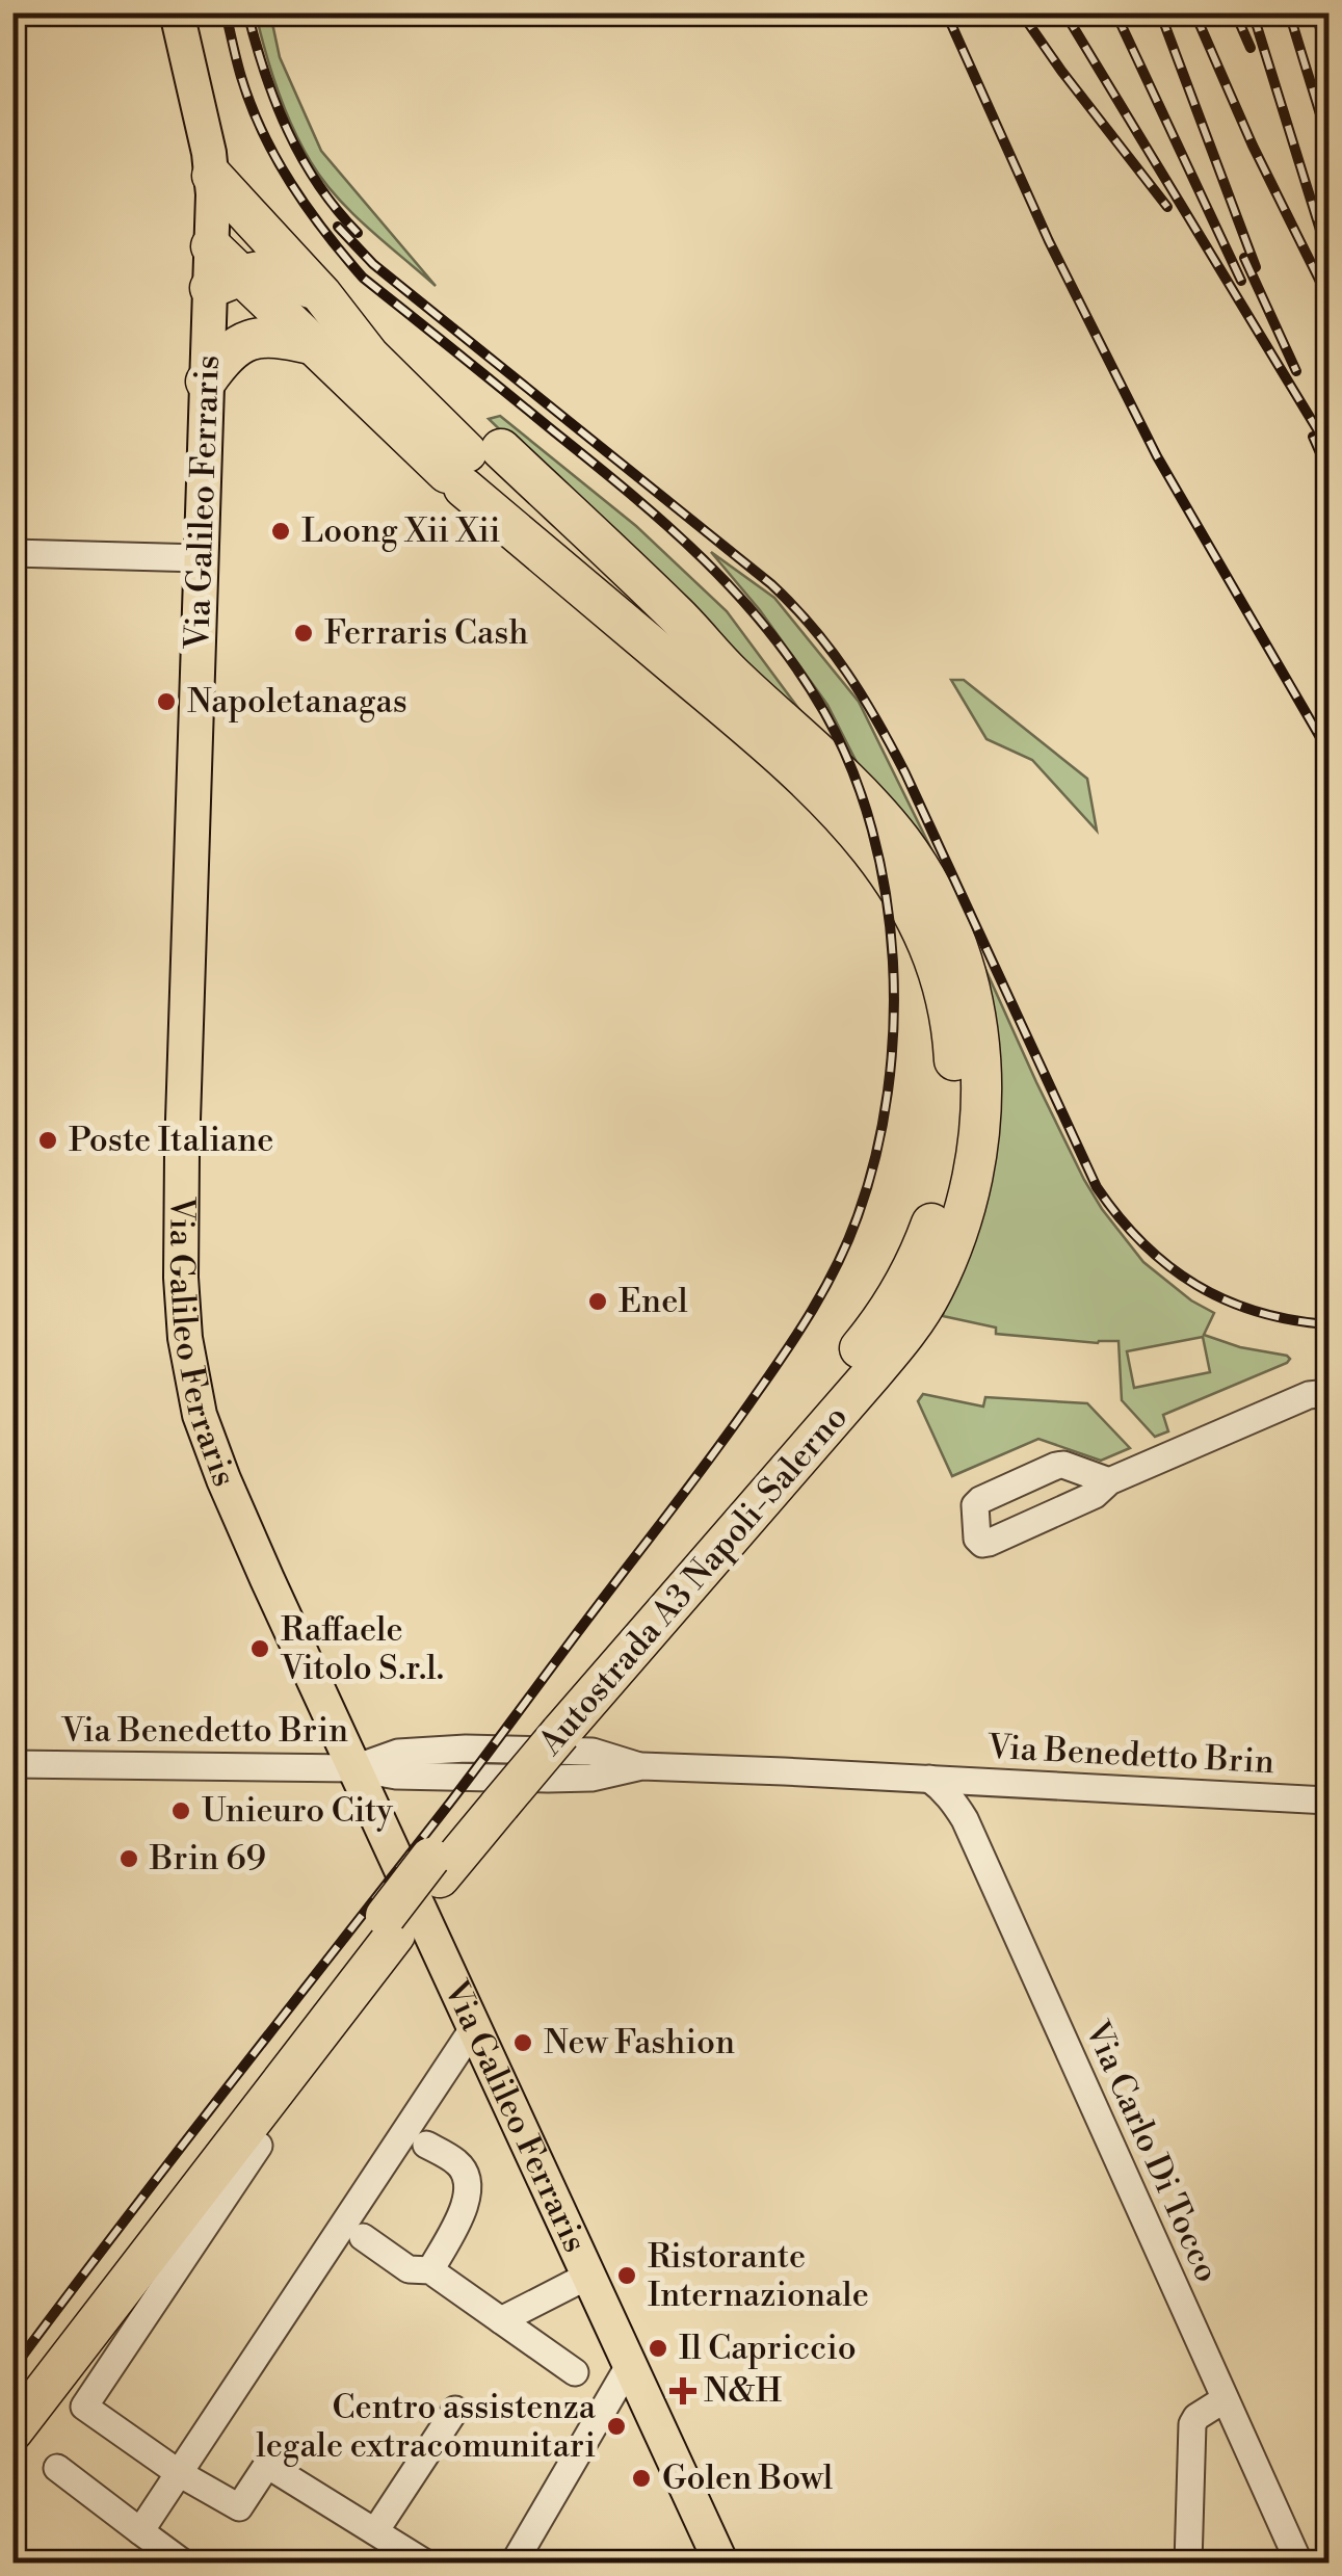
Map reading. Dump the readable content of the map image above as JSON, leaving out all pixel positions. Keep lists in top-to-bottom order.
{
  "streets": {
    "highway": ["Autostrada A3 Napoli-Salerno"],
    "main road": ["Via Galileo Ferraris"],
    "street": ["Via Benedetto Brin", "Via Carlo Di Tocco"]
  },
  "crossings": [
    ["Via Galileo Ferraris", "Via Benedetto Brin"],
    ["Via Benedetto Brin", "Via Carlo Di Tocco"]
  ],
  "places": {
    "other": [
      "Loong Xii Xii",
      "Ferraris Cash",
      "Napoletanagas",
      "Poste Italiane",
      "Enel",
      "Raffaele Vitolo S.r.l.",
      "Unieuro City",
      "Brin 69",
      "New Fashion",
      "Ristorante Internazionale",
      "Il Capriccio",
      "Centro assistenza legale extracomunitari",
      "Golen Bowl"
    ],
    "health": ["N&H"]
  }
}
